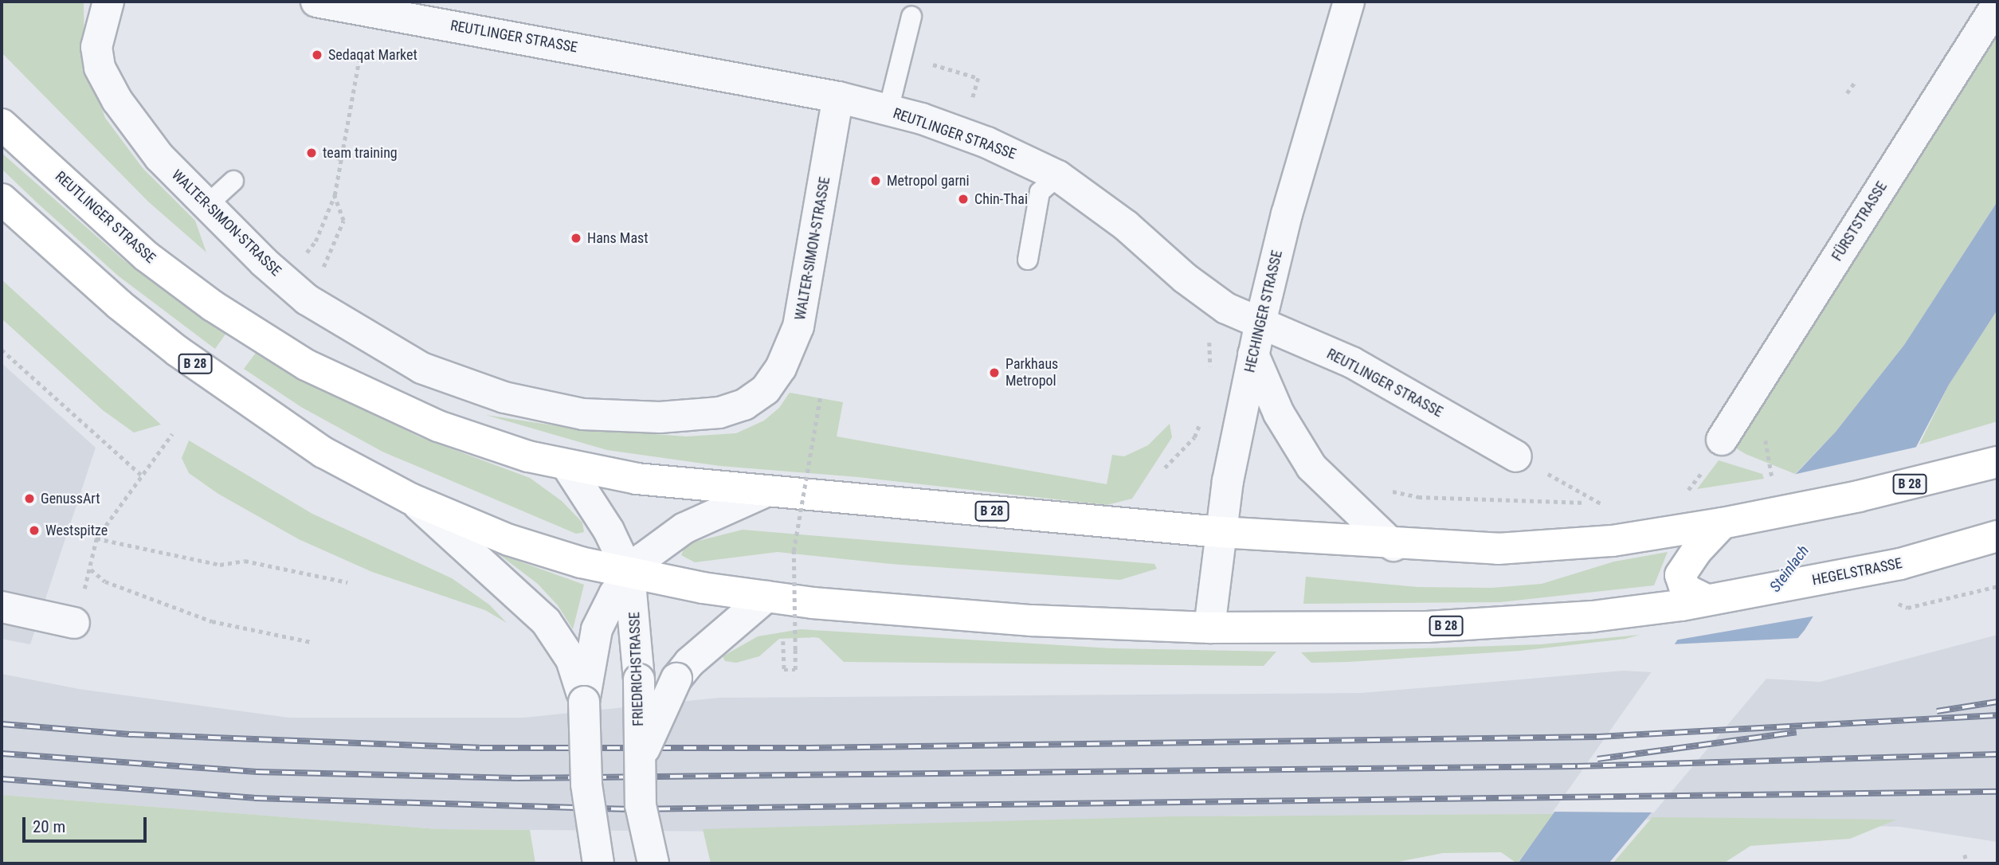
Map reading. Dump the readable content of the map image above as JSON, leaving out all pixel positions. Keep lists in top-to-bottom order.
{
  "streets": {
    "main road": ["REUTLINGER STRASSE", "B 28", "HEGELSTRASSE"],
    "street": [
      "FÜRSTSTRASSE",
      "WALTER-SIMON-STRASSE",
      "HECHINGER STRASSE",
      "FRIEDRICHSTRASSE"
    ]
  },
  "crossings": [
    ["REUTLINGER STRASSE", "WALTER-SIMON-STRASSE"],
    ["REUTLINGER STRASSE", "HECHINGER STRASSE"],
    ["REUTLINGER STRASSE", "B 28"],
    ["HECHINGER STRASSE", "B 28"],
    ["B 28", "HEGELSTRASSE"],
    ["B 28", "FRIEDRICHSTRASSE"]
  ],
  "water": ["Steinlach"],
  "places": [
    "Sedaqat Market",
    "team training",
    "Metropol garni",
    "Chin-Thai",
    "Hans Mast",
    "Parkhaus Metropol",
    "GenussArt",
    "Westspitze"
  ],
  "scale_bar": "20 m"
}
